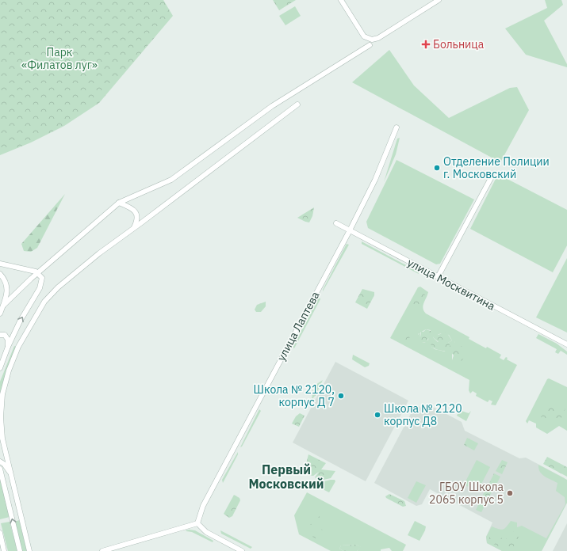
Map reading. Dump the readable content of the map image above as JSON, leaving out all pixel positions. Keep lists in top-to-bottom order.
{
  "streets": {
    "street": ["улица Москвитина", "улица Лаптева"]
  },
  "crossings": [
    ["улица Москвитина", "улица Лаптева"]
  ],
  "districts": ["Первый Московский"],
  "parks": ["Парк «Филатов луг»"],
  "places": {
    "health": ["Больница"],
    "other": [
      "Отделение Полиции г. Московский",
      "Школа № 2120, корпус Д 7",
      "Школа № 2120 корпус Д8",
      "ГБОУ Школа 2065 корпус 5"
    ]
  }
}
